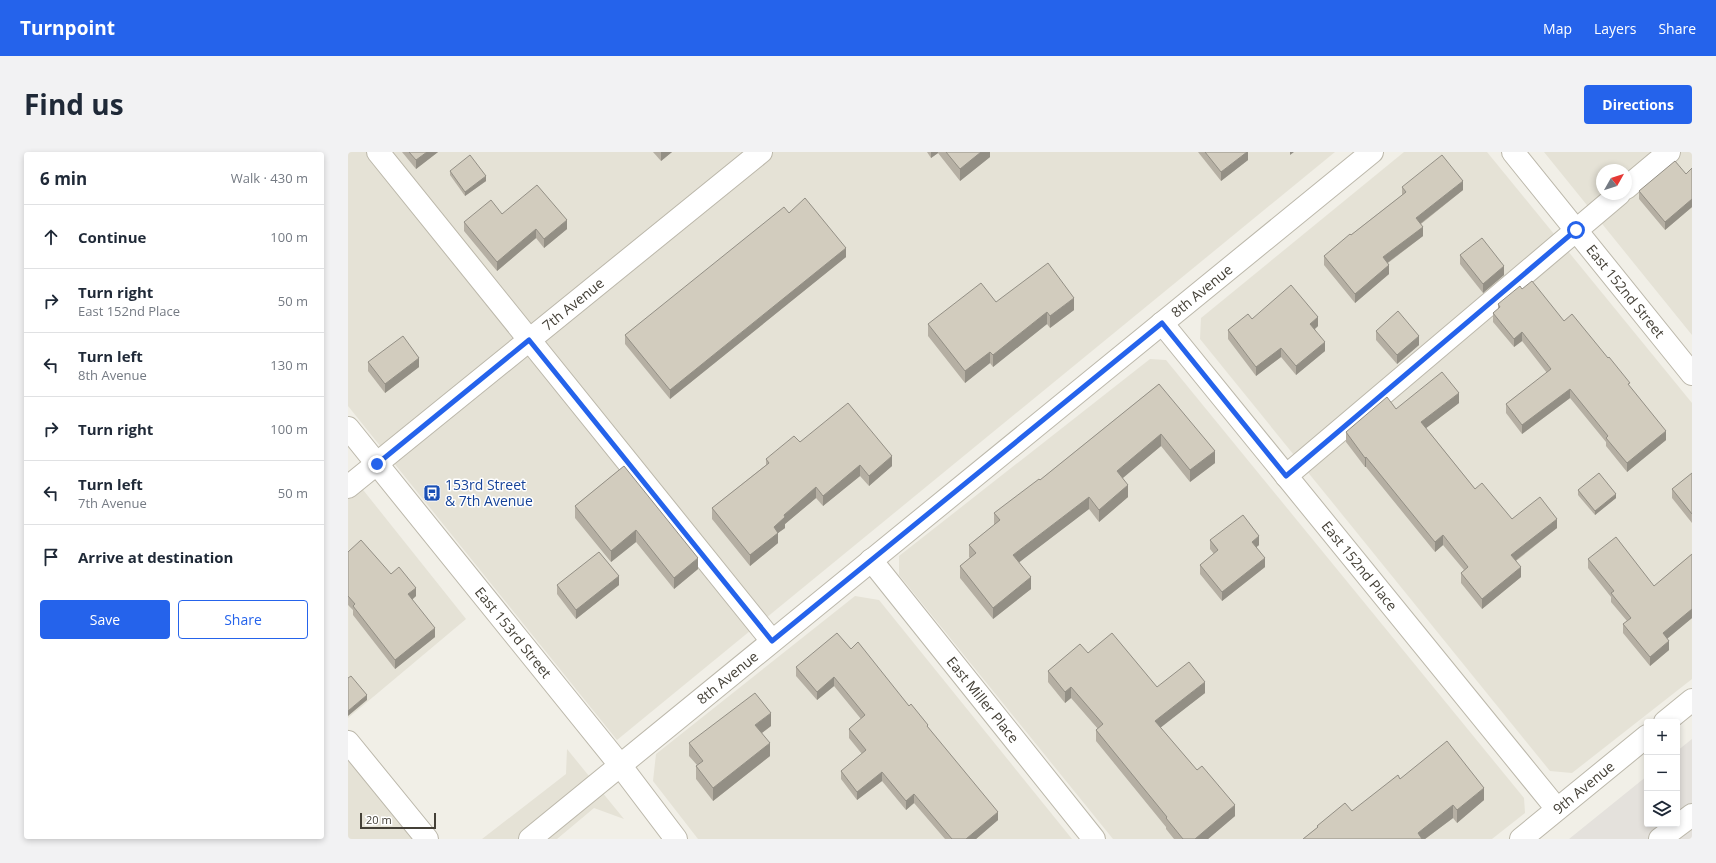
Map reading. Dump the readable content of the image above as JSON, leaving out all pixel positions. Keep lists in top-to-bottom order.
{
  "streets": {
    "street": [
      "8th Avenue",
      "East 152nd Street",
      "7th Avenue",
      "East 152nd Place",
      "East 153rd Street",
      "East Miller Place",
      "9th Avenue"
    ]
  },
  "crossings": [
    ["8th Avenue", "East 152nd Place"],
    ["8th Avenue", "East 153rd Street"],
    ["8th Avenue", "East Miller Place"],
    ["7th Avenue", "East 153rd Street"],
    ["East 152nd Place", "9th Avenue"]
  ],
  "places": {
    "bus stop": ["153rd Street & 7th Avenue"]
  },
  "scale_bar": "20 m",
  "north": "top right",
  "page": {
    "header": "Turnpoint",
    "nav": ["Map", "Layers", "Share"],
    "title": "Find us",
    "buttons": [
      "Directions",
      ["Save", "Share"]
    ],
    "heading": ["6 min", "Walk · 430 m"],
    "list": [
      ["Continue", "100 m"],
      ["Turn right", "East 152nd Place", "50 m"],
      ["Turn left", "8th Avenue", "130 m"],
      ["Turn right", "100 m"],
      ["Turn left", "7th Avenue", "50 m"],
      "Arrive at destination"
    ],
    "map_buttons": ["+", "−"],
    "scale": "20 m"
  }
}
